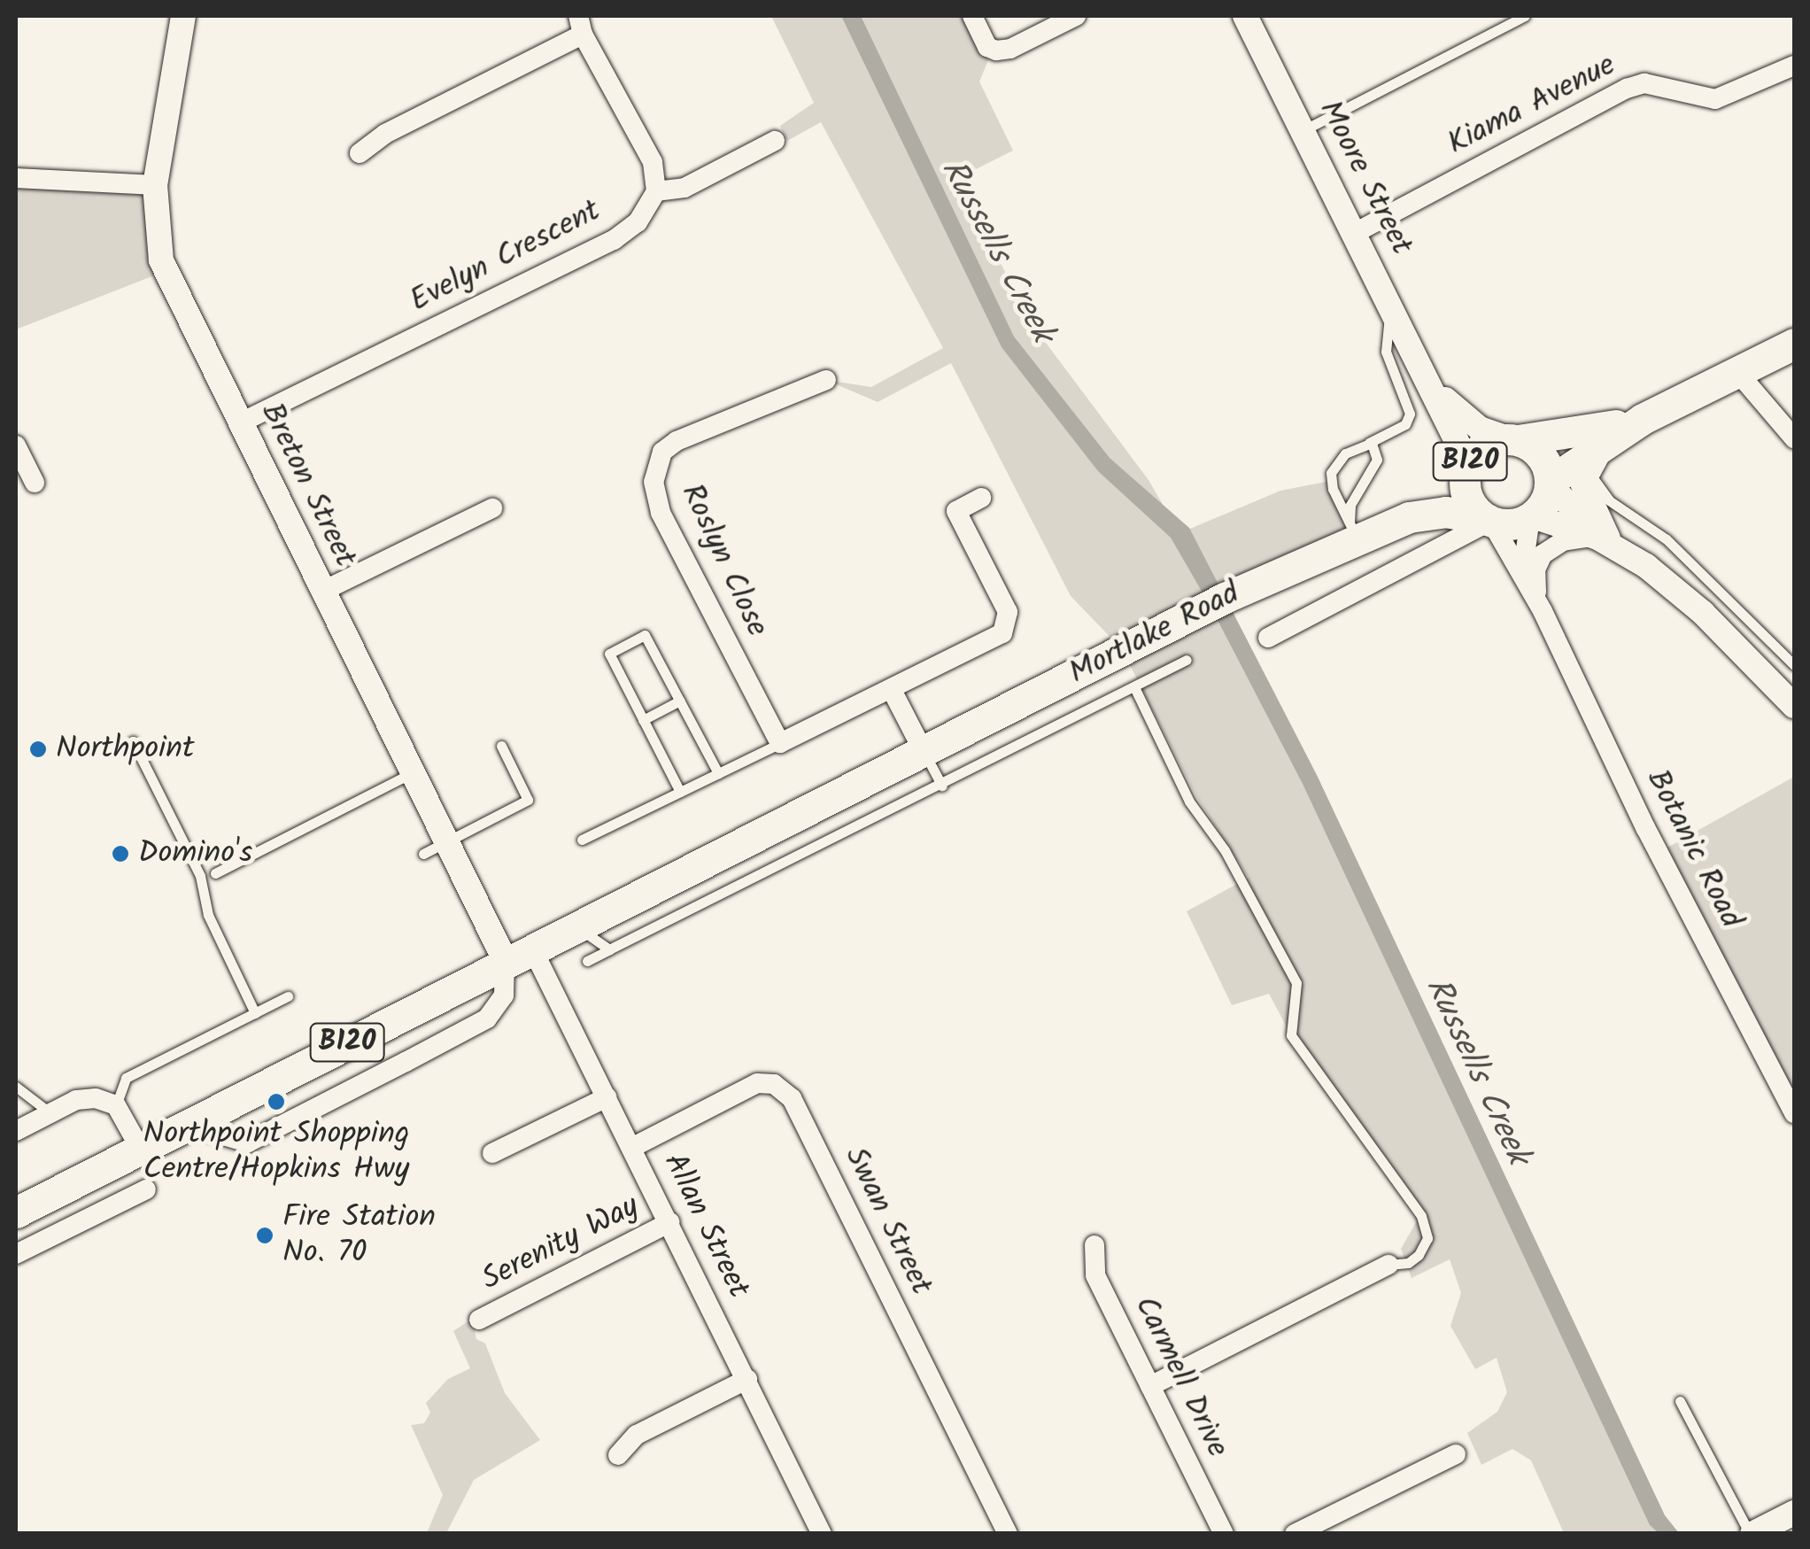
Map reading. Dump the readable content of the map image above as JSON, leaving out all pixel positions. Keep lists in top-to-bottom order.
{
  "streets": {
    "main road": ["B120", "Mortlake Road"],
    "street": [
      "Kiama Avenue",
      "Moore Street",
      "Evelyn Crescent",
      "Breton Street",
      "Roslyn Close",
      "Botanic Road",
      "Swan Street",
      "Allan Street",
      "Serenity Way",
      "Carmell Drive"
    ]
  },
  "crossings": [
    ["Kiama Avenue", "Moore Street"],
    ["Moore Street", "B120"],
    ["Moore Street", "Mortlake Road"],
    ["Moore Street", "Botanic Road"],
    ["Evelyn Crescent", "Breton Street"],
    ["B120", "Mortlake Road"],
    ["B120", "Botanic Road"],
    ["Breton Street", "Mortlake Road"],
    ["Breton Street", "Allan Street"],
    ["Mortlake Road", "Botanic Road"],
    ["Mortlake Road", "Allan Street"],
    ["Swan Street", "Allan Street"],
    ["Allan Street", "Serenity Way"]
  ],
  "water": ["Russells Creek"],
  "places": [
    "Northpoint",
    "Domino's",
    "Northpoint Shopping Centre/Hopkins Hwy",
    "Fire Station No. 70"
  ]
}
